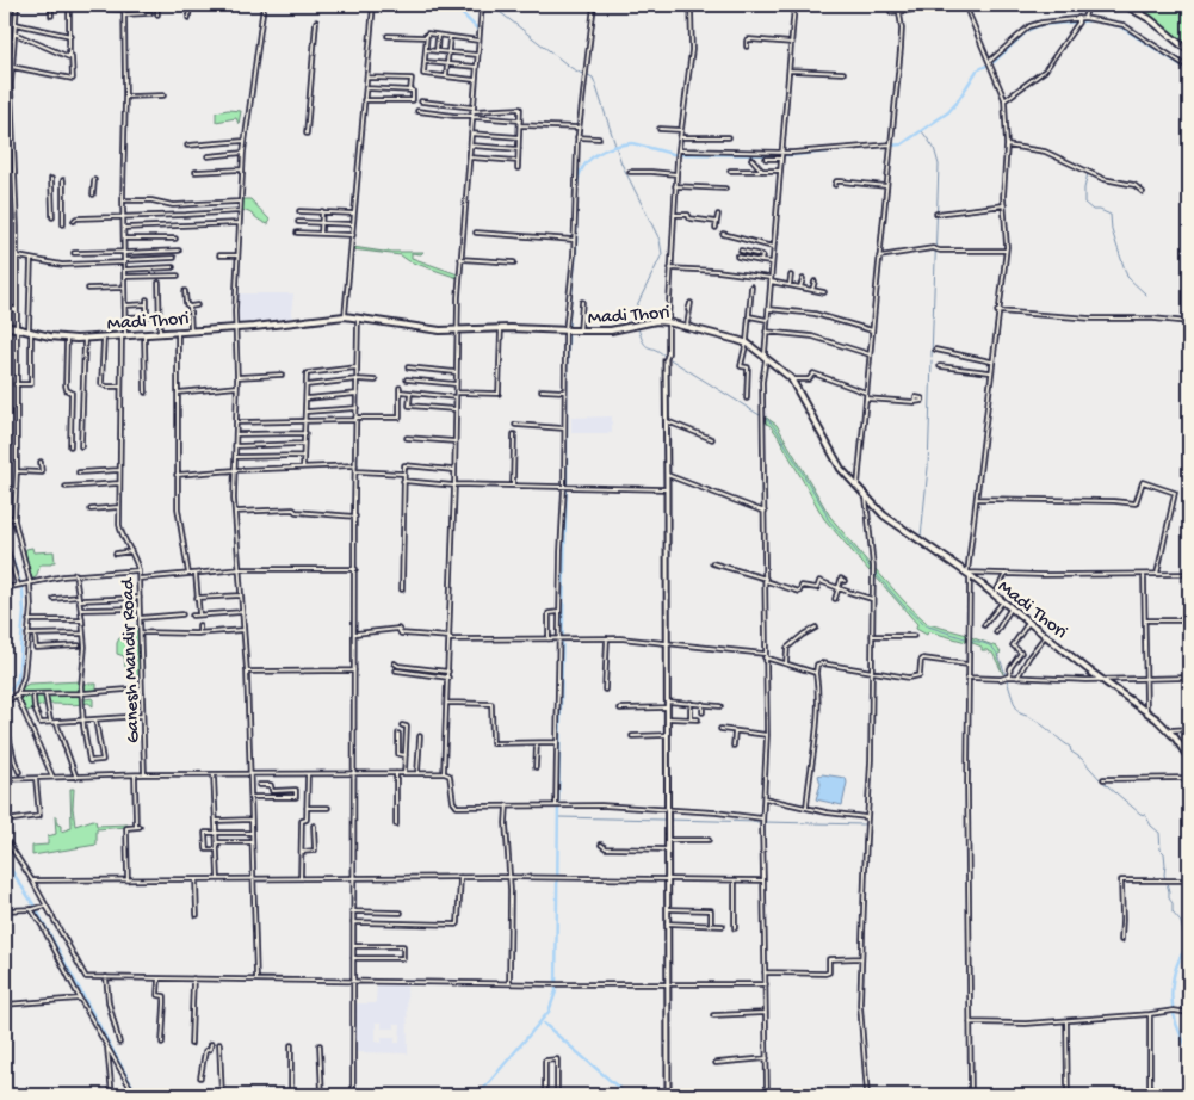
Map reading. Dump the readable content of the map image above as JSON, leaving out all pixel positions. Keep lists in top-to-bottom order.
{
  "streets": {
    "main road": ["Madi Thori"],
    "street": ["Ganesh Mandir Road"]
  },
  "crossings": [
    ["Madi Thori", "Ganesh Mandir Road"]
  ]
}
